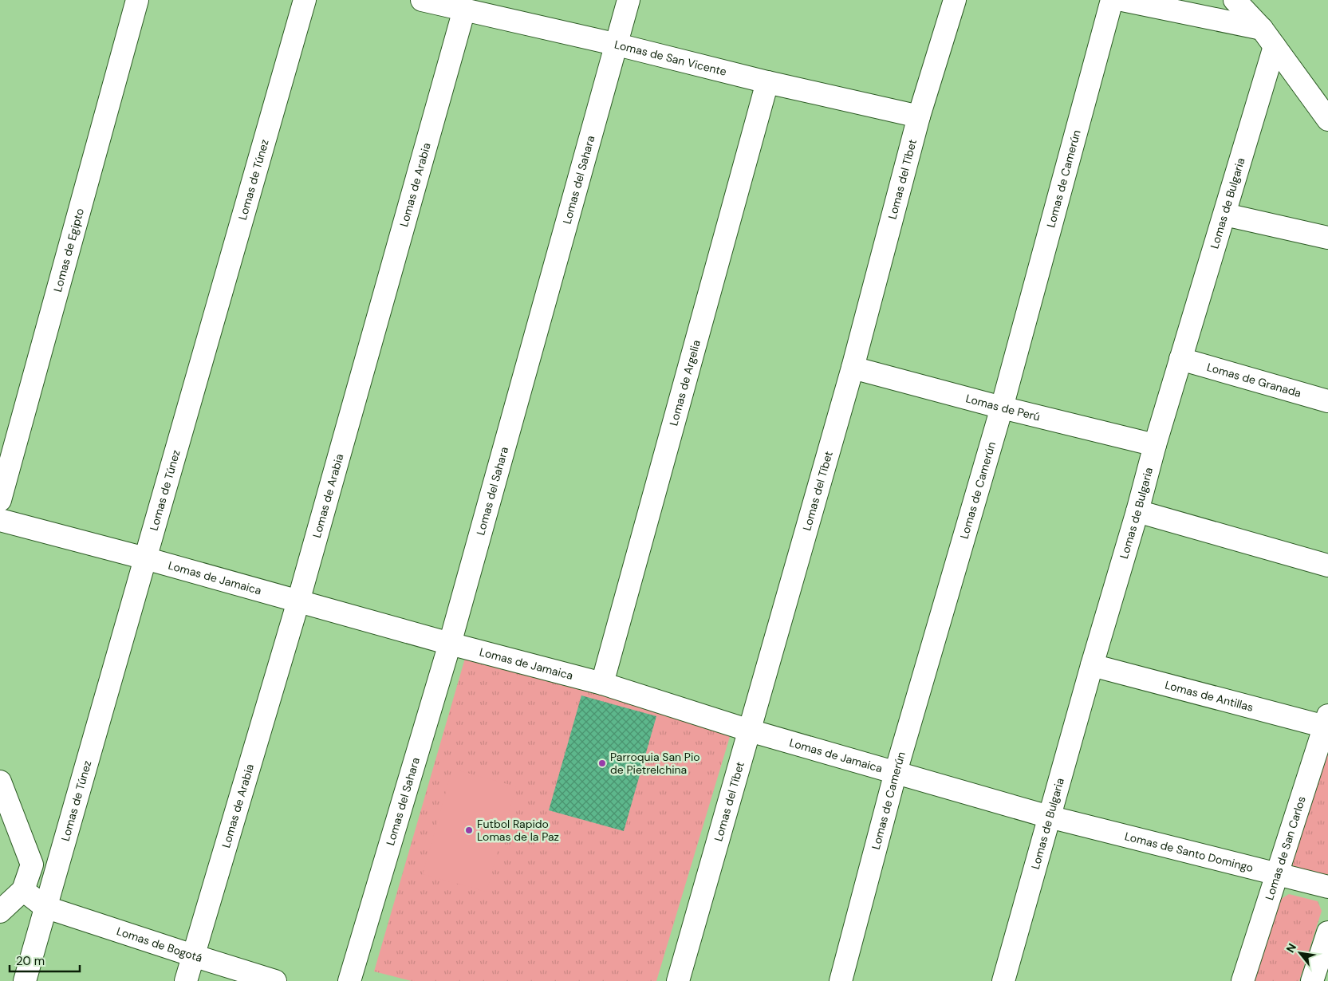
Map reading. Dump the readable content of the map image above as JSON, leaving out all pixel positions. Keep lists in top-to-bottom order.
{
  "streets": {
    "street": [
      "Lomas de San Vicente",
      "Lomas del Tíbet",
      "Lomas de Camerún",
      "Lomas de Túnez",
      "Lomas del Sahara",
      "Lomas de Arabia",
      "Lomas de Bulgaria",
      "Lomas de Egipto",
      "Lomas de Granada",
      "Lomas de Argelia",
      "Lomas de Perú",
      "Lomas de Jamaica",
      "Lomas de Antillas",
      "Lomas de San Carlos",
      "Lomas de Santo Domingo",
      "Lomas de Bogotá"
    ]
  },
  "crossings": [
    ["Lomas de San Vicente", "Lomas del Tíbet"],
    ["Lomas de San Vicente", "Lomas del Sahara"],
    ["Lomas de San Vicente", "Lomas de Arabia"],
    ["Lomas de San Vicente", "Lomas de Argelia"],
    ["Lomas del Tíbet", "Lomas de Perú"],
    ["Lomas del Tíbet", "Lomas de Jamaica"],
    ["Lomas de Camerún", "Lomas de Perú"],
    ["Lomas de Camerún", "Lomas de Jamaica"],
    ["Lomas de Túnez", "Lomas de Jamaica"],
    ["Lomas de Túnez", "Lomas de Bogotá"],
    ["Lomas del Sahara", "Lomas de Jamaica"],
    ["Lomas de Arabia", "Lomas de Jamaica"],
    ["Lomas de Arabia", "Lomas de Bogotá"],
    ["Lomas de Bulgaria", "Lomas de Granada"],
    ["Lomas de Bulgaria", "Lomas de Perú"],
    ["Lomas de Bulgaria", "Lomas de Jamaica"],
    ["Lomas de Bulgaria", "Lomas de Antillas"],
    ["Lomas de Bulgaria", "Lomas de Santo Domingo"],
    ["Lomas de Argelia", "Lomas de Jamaica"],
    ["Lomas de Jamaica", "Lomas de Santo Domingo"],
    ["Lomas de Antillas", "Lomas de San Carlos"],
    ["Lomas de San Carlos", "Lomas de Santo Domingo"]
  ],
  "places": ["Parroquia San Pio de Pietrelchina", "Futbol Rapido Lomas de la Paz"],
  "scale_bar": "20 m",
  "north": "top left"
}
